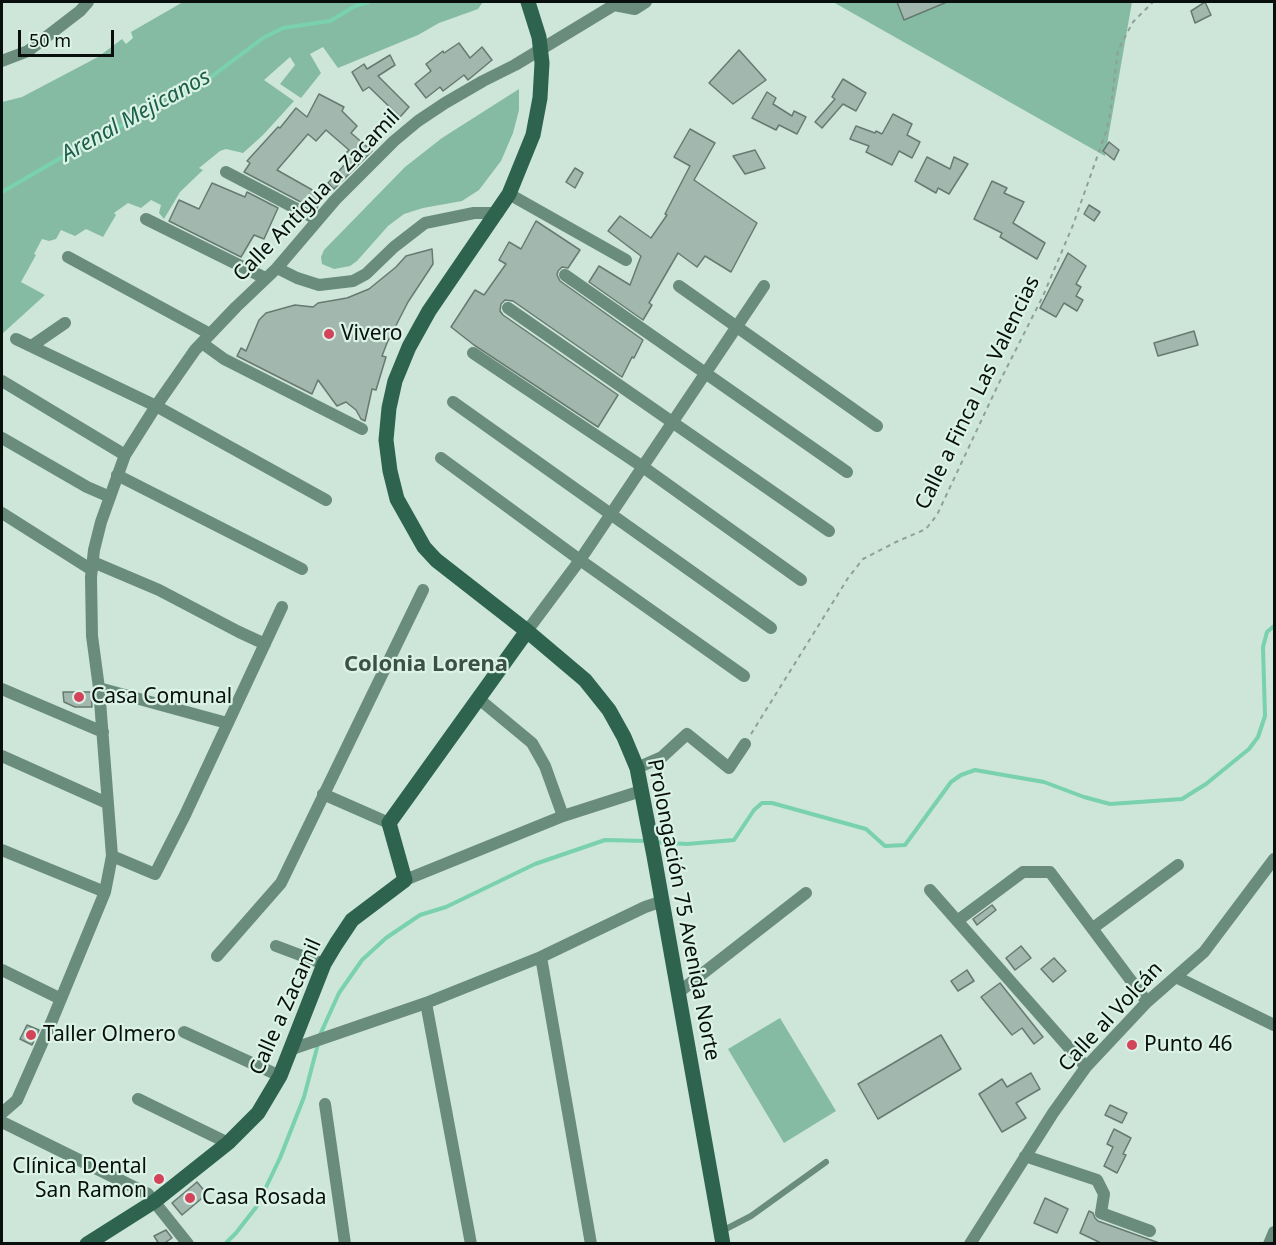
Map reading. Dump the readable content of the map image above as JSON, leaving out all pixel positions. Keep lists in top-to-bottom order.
{
  "streets": {
    "main road": ["Prolongación 75 Avenida Norte", "Calle a Zacamil"],
    "street": ["Calle Antigua a Zacamil", "Calle al Volcán"],
    "path": ["Calle a Finca Las Valencias"]
  },
  "districts": ["Colonia Lorena"],
  "water": ["Arenal Mejicanos"],
  "places": [
    "Vivero",
    "Casa Comunal",
    "Taller Olmero",
    "Punto 46",
    "Clínica Dental San Ramon",
    "Casa Rosada"
  ],
  "scale_bar": "50 m"
}
